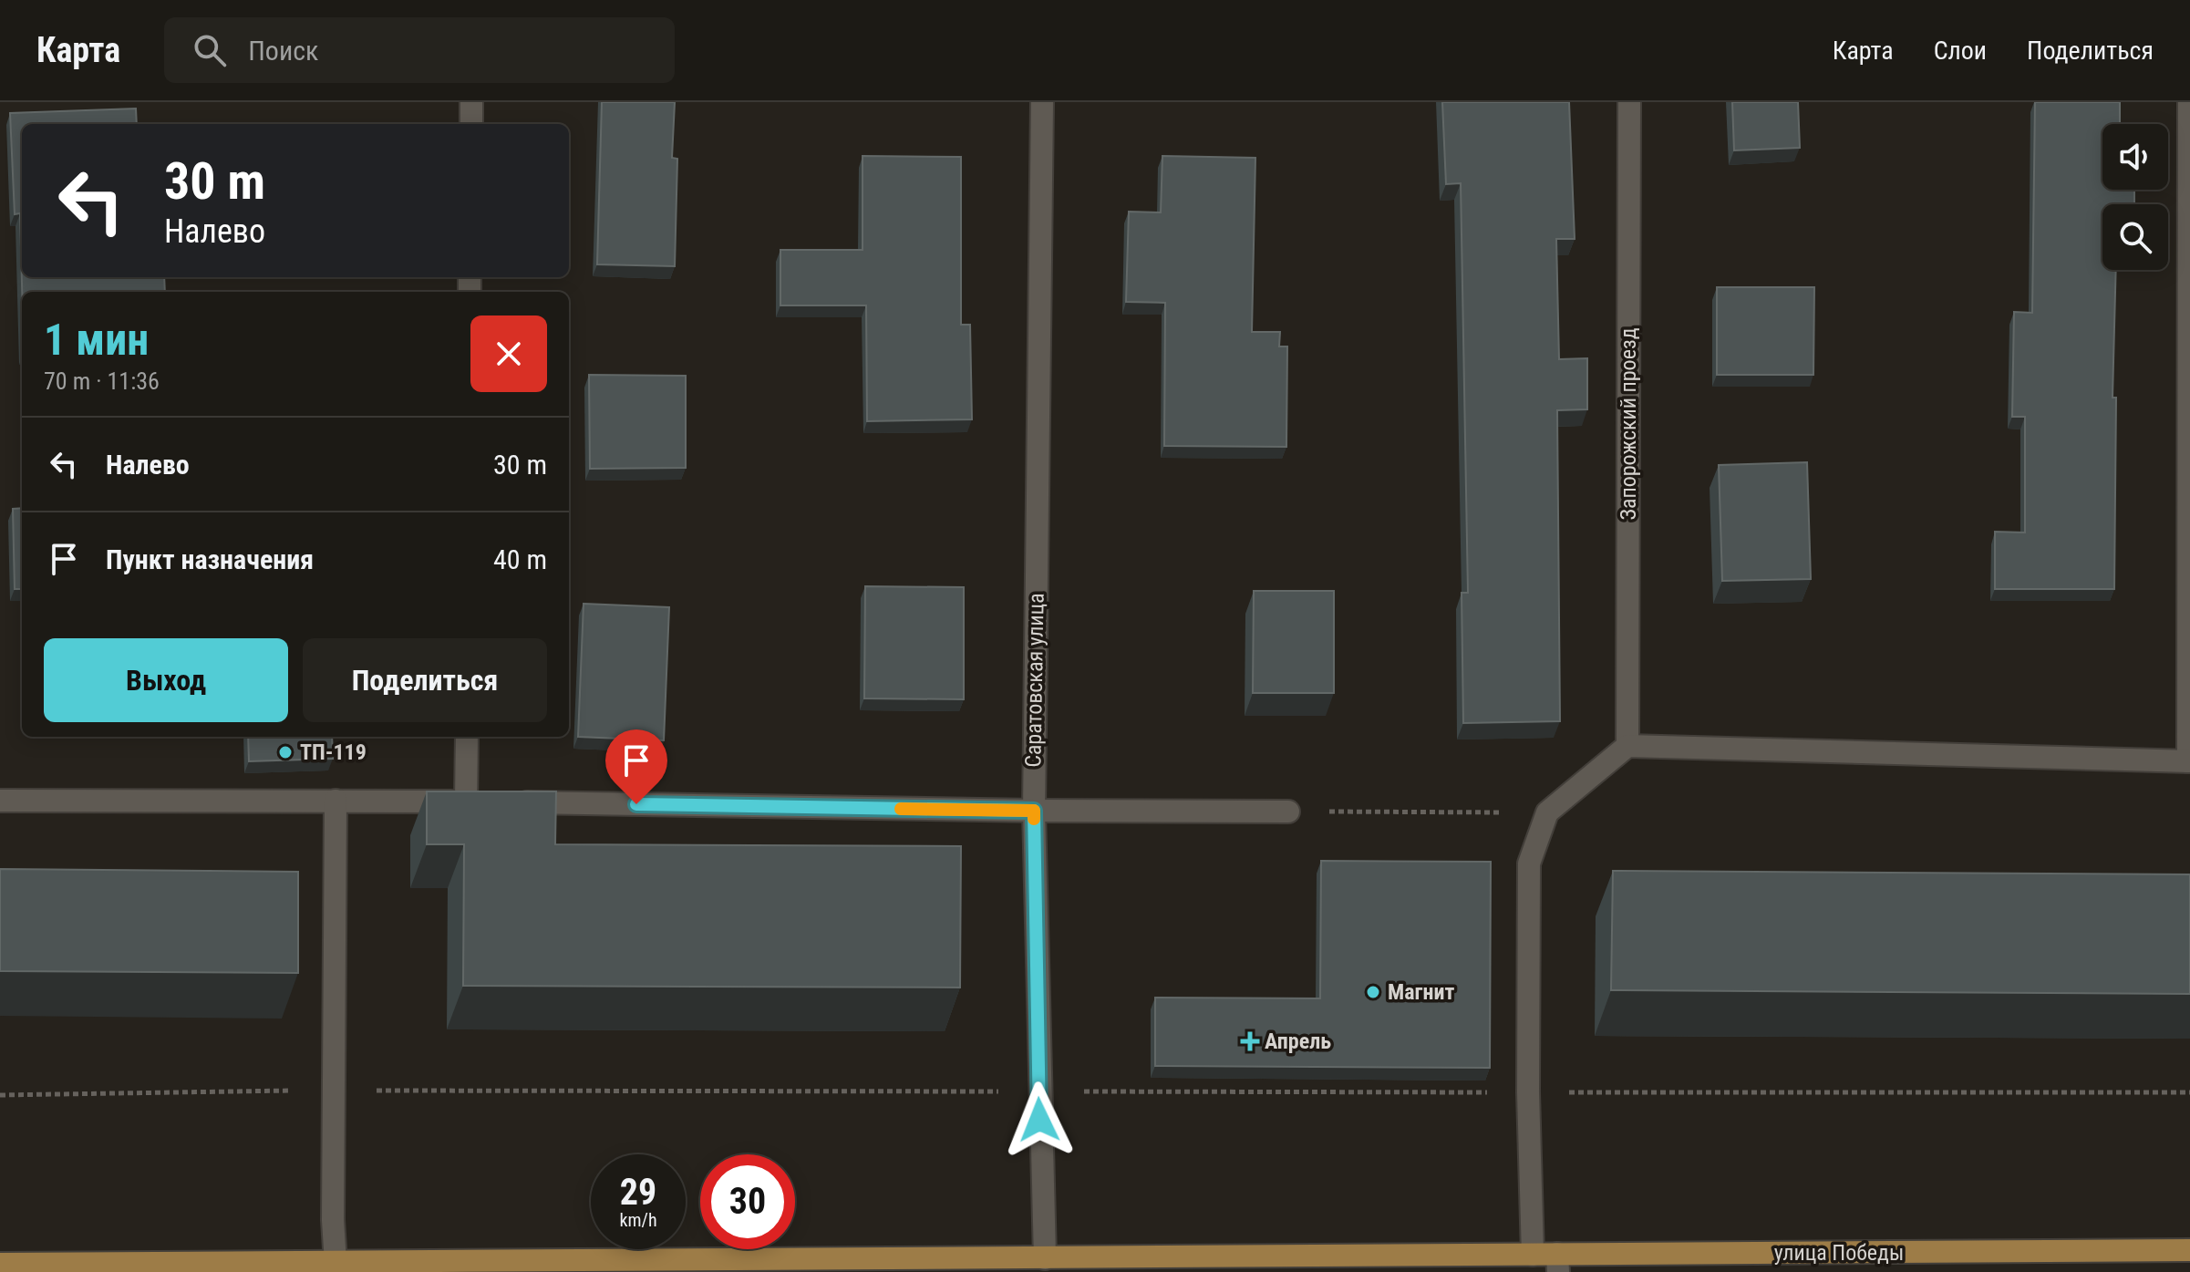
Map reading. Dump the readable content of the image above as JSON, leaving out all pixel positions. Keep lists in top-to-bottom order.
{
  "streets": {
    "main road": ["улица Победы"],
    "street": ["Запорожский проезд", "Саратовская улица"]
  },
  "crossings": [
    ["Саратовская улица", "улица Победы"]
  ],
  "places": {
    "other": ["ТП-119", "Магнит"],
    "health": ["Апрель"]
  },
  "page": {
    "header": "Карта",
    "search": "Поиск",
    "nav": ["Карта", "Слои", "Поделиться"],
    "turn": ["30 m", "Налево"],
    "heading": ["1 мин", "70 m · 11:36"],
    "list": [
      {
        "name": "Налево",
        "value": "30 m"
      },
      {
        "name": "Пункт назначения",
        "value": "40 m"
      }
    ],
    "buttons": ["Выход", "Поделиться"],
    "speed": "29 km/h",
    "limit": "30"
  }
}
